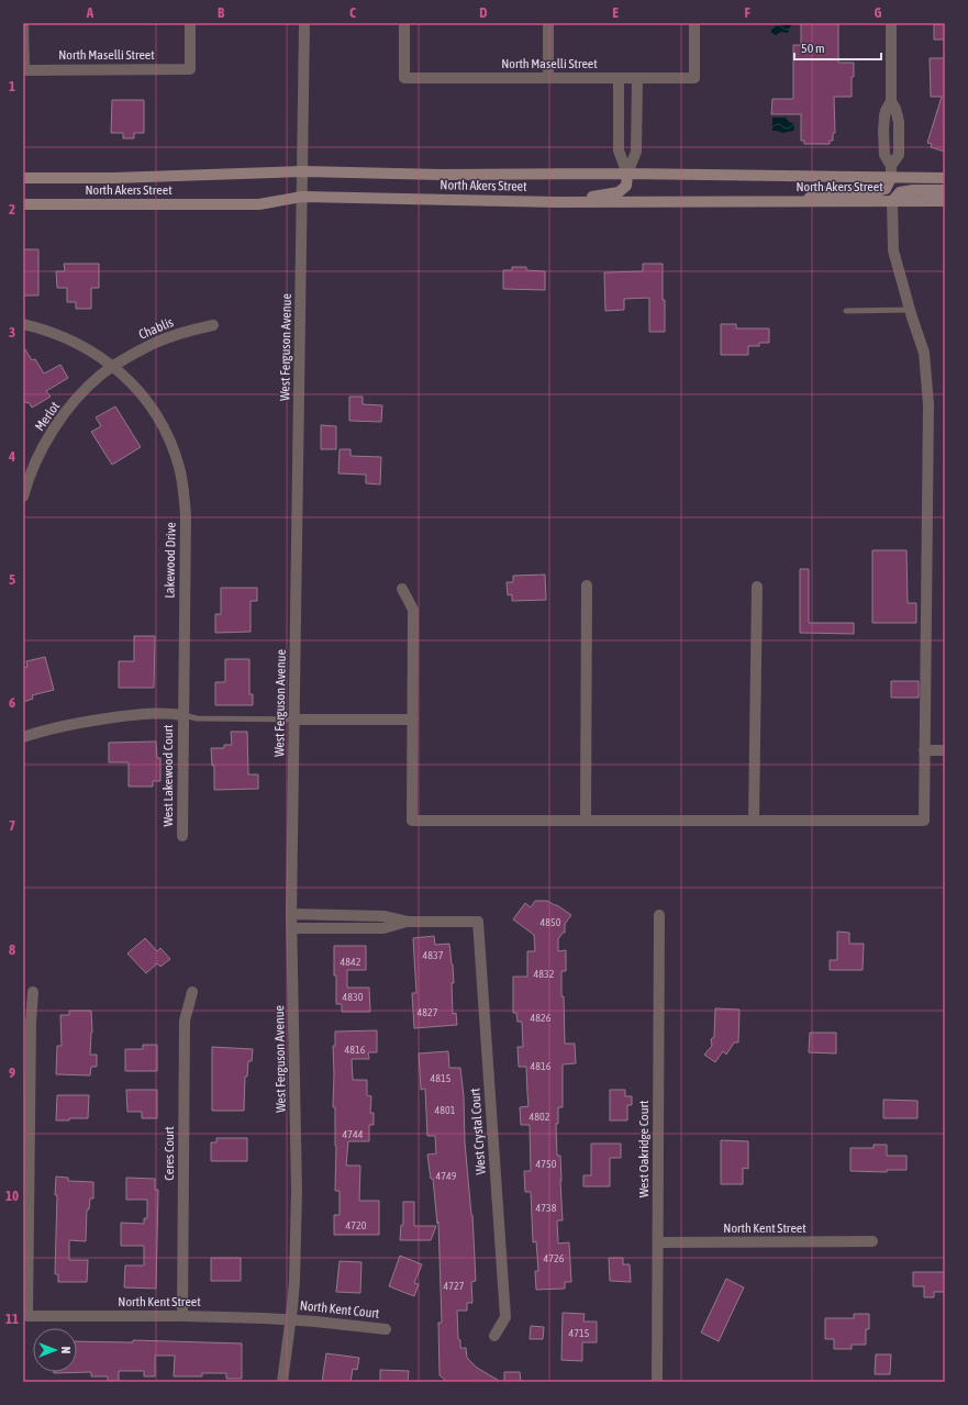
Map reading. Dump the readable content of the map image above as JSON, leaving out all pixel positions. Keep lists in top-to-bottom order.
{
  "streets": {
    "main road": ["North Akers Street"],
    "street": [
      "North Maselli Street",
      "Chablis",
      "West Ferguson Avenue",
      "Merlot",
      "Lakewood Drive",
      "West Lakewood Court",
      "West Crystal Court",
      "West Oakridge Court",
      "Ceres Court",
      "North Kent Street",
      "North Kent Court"
    ]
  },
  "crossings": [
    ["North Akers Street", "West Ferguson Avenue"],
    ["Chablis", "Merlot"],
    ["Chablis", "Lakewood Drive"],
    ["West Ferguson Avenue", "North Kent Street"],
    ["West Ferguson Avenue", "North Kent Court"],
    ["Merlot", "Lakewood Drive"],
    ["Lakewood Drive", "West Lakewood Court"],
    ["West Oakridge Court", "North Kent Street"],
    ["Ceres Court", "North Kent Street"],
    ["North Kent Street", "North Kent Court"]
  ],
  "house_numbers": [
    "4850",
    "4837",
    "4842",
    "4832",
    "4830",
    "4827",
    "4826",
    "4816",
    "4816",
    "4815",
    "4801",
    "4802",
    "4744",
    "4750",
    "4749",
    "4738",
    "4720",
    "4726",
    "4727",
    "4715"
  ],
  "scale_bar": "50 m",
  "north": "right",
  "grid": {
    "columns": [
      "A",
      "B",
      "C",
      "D",
      "E",
      "F",
      "G"
    ],
    "rows": [
      "1",
      "2",
      "3",
      "4",
      "5",
      "6",
      "7",
      "8",
      "9",
      "10",
      "11"
    ]
  }
}
